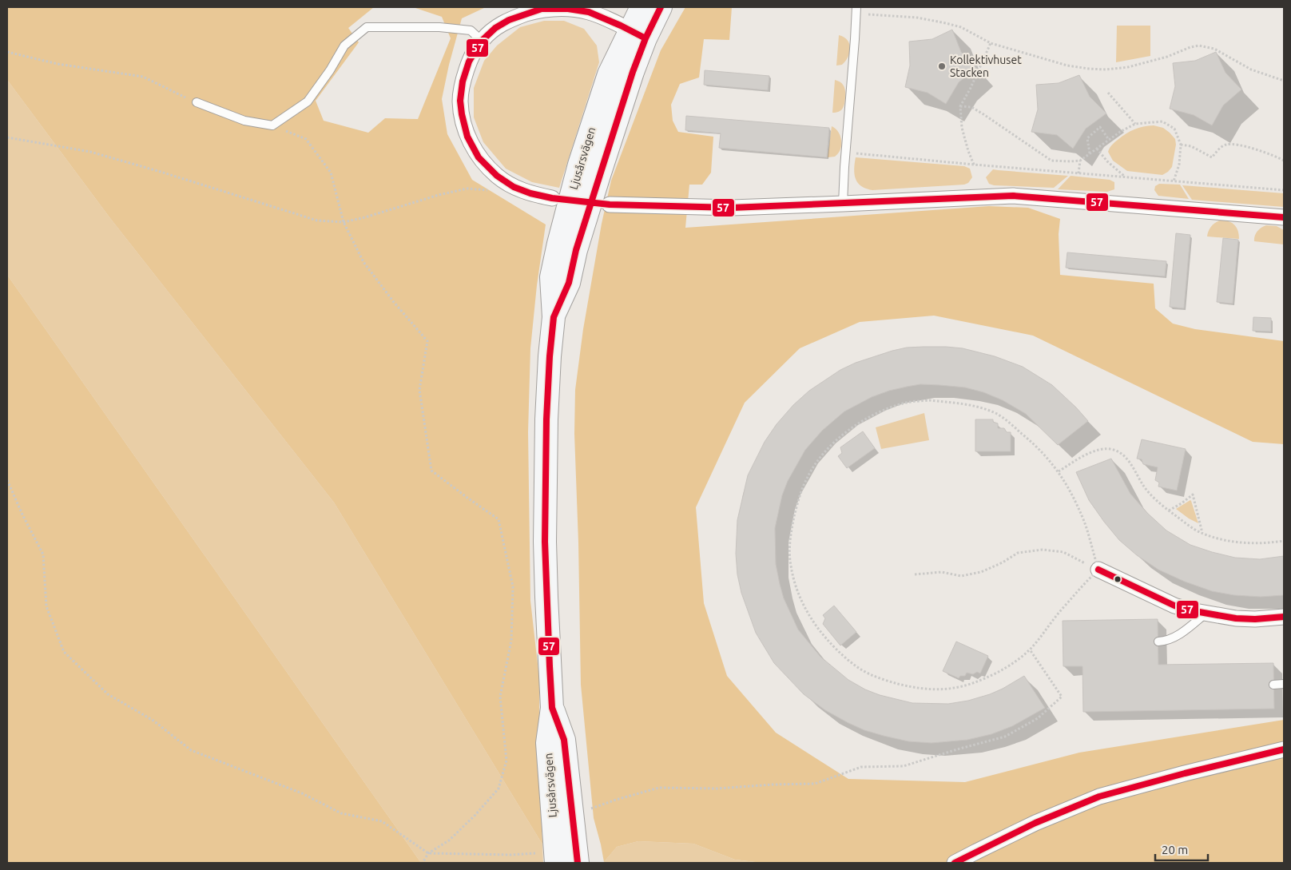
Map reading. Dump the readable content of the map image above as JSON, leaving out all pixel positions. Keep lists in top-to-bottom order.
{
  "streets": {
    "main road": ["Ljusårsvägen"]
  },
  "places": ["Kollektivhuset Stacken"],
  "lines": ["transit line 57"],
  "scale_bar": "20 m"
}
